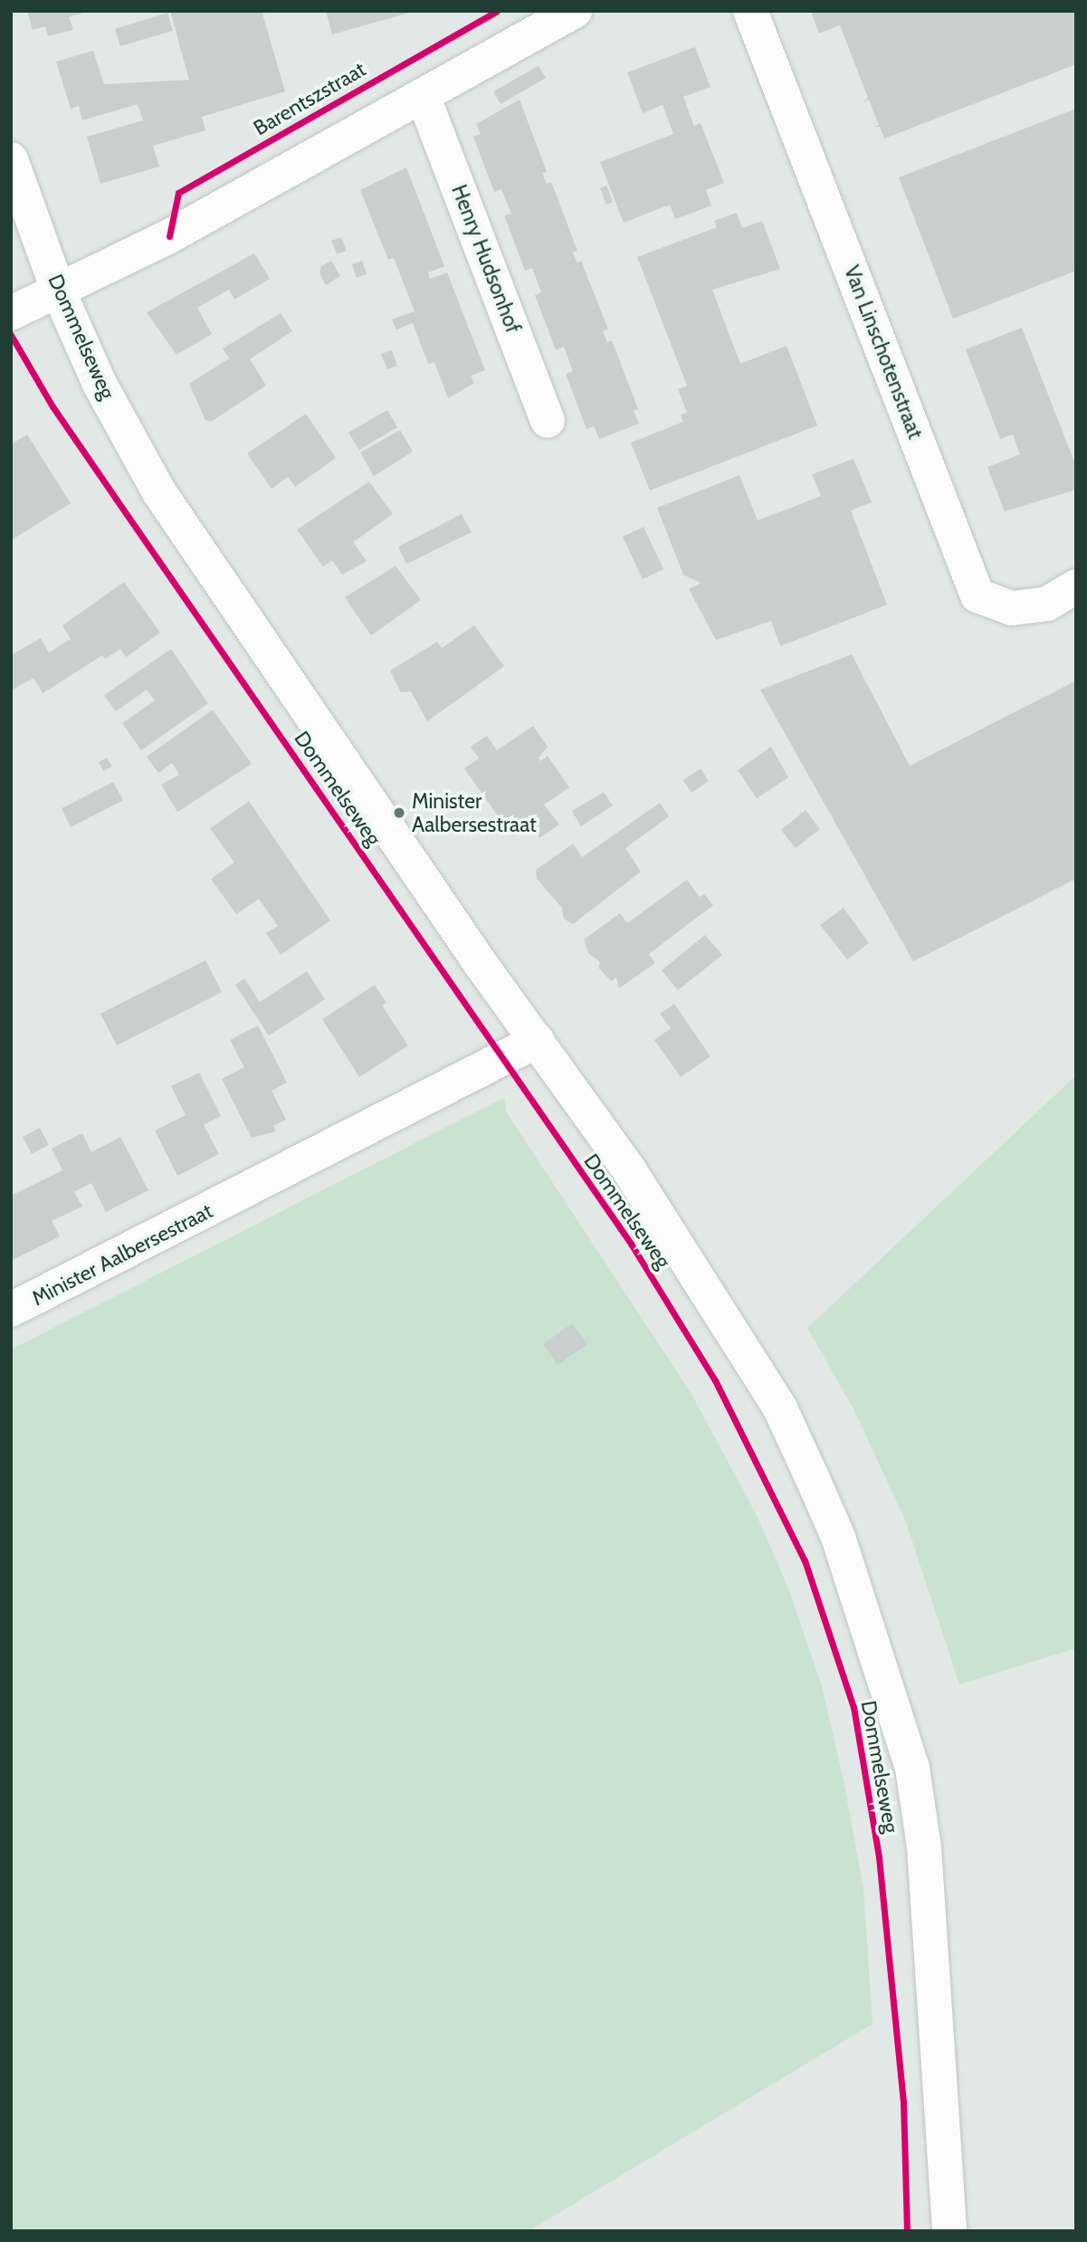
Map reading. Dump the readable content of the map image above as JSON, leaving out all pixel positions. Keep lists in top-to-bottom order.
{
  "streets": {
    "street": [
      "Henry Hudsonhof",
      "Dommelseweg",
      "Van Linschotenstraat",
      "Minister Aalbersestraat"
    ],
    "cycle path": ["Barentszstraat"]
  },
  "crossings": [
    ["Dommelseweg", "Minister Aalbersestraat"]
  ],
  "places": ["Minister Aalbersestraat"]
}
